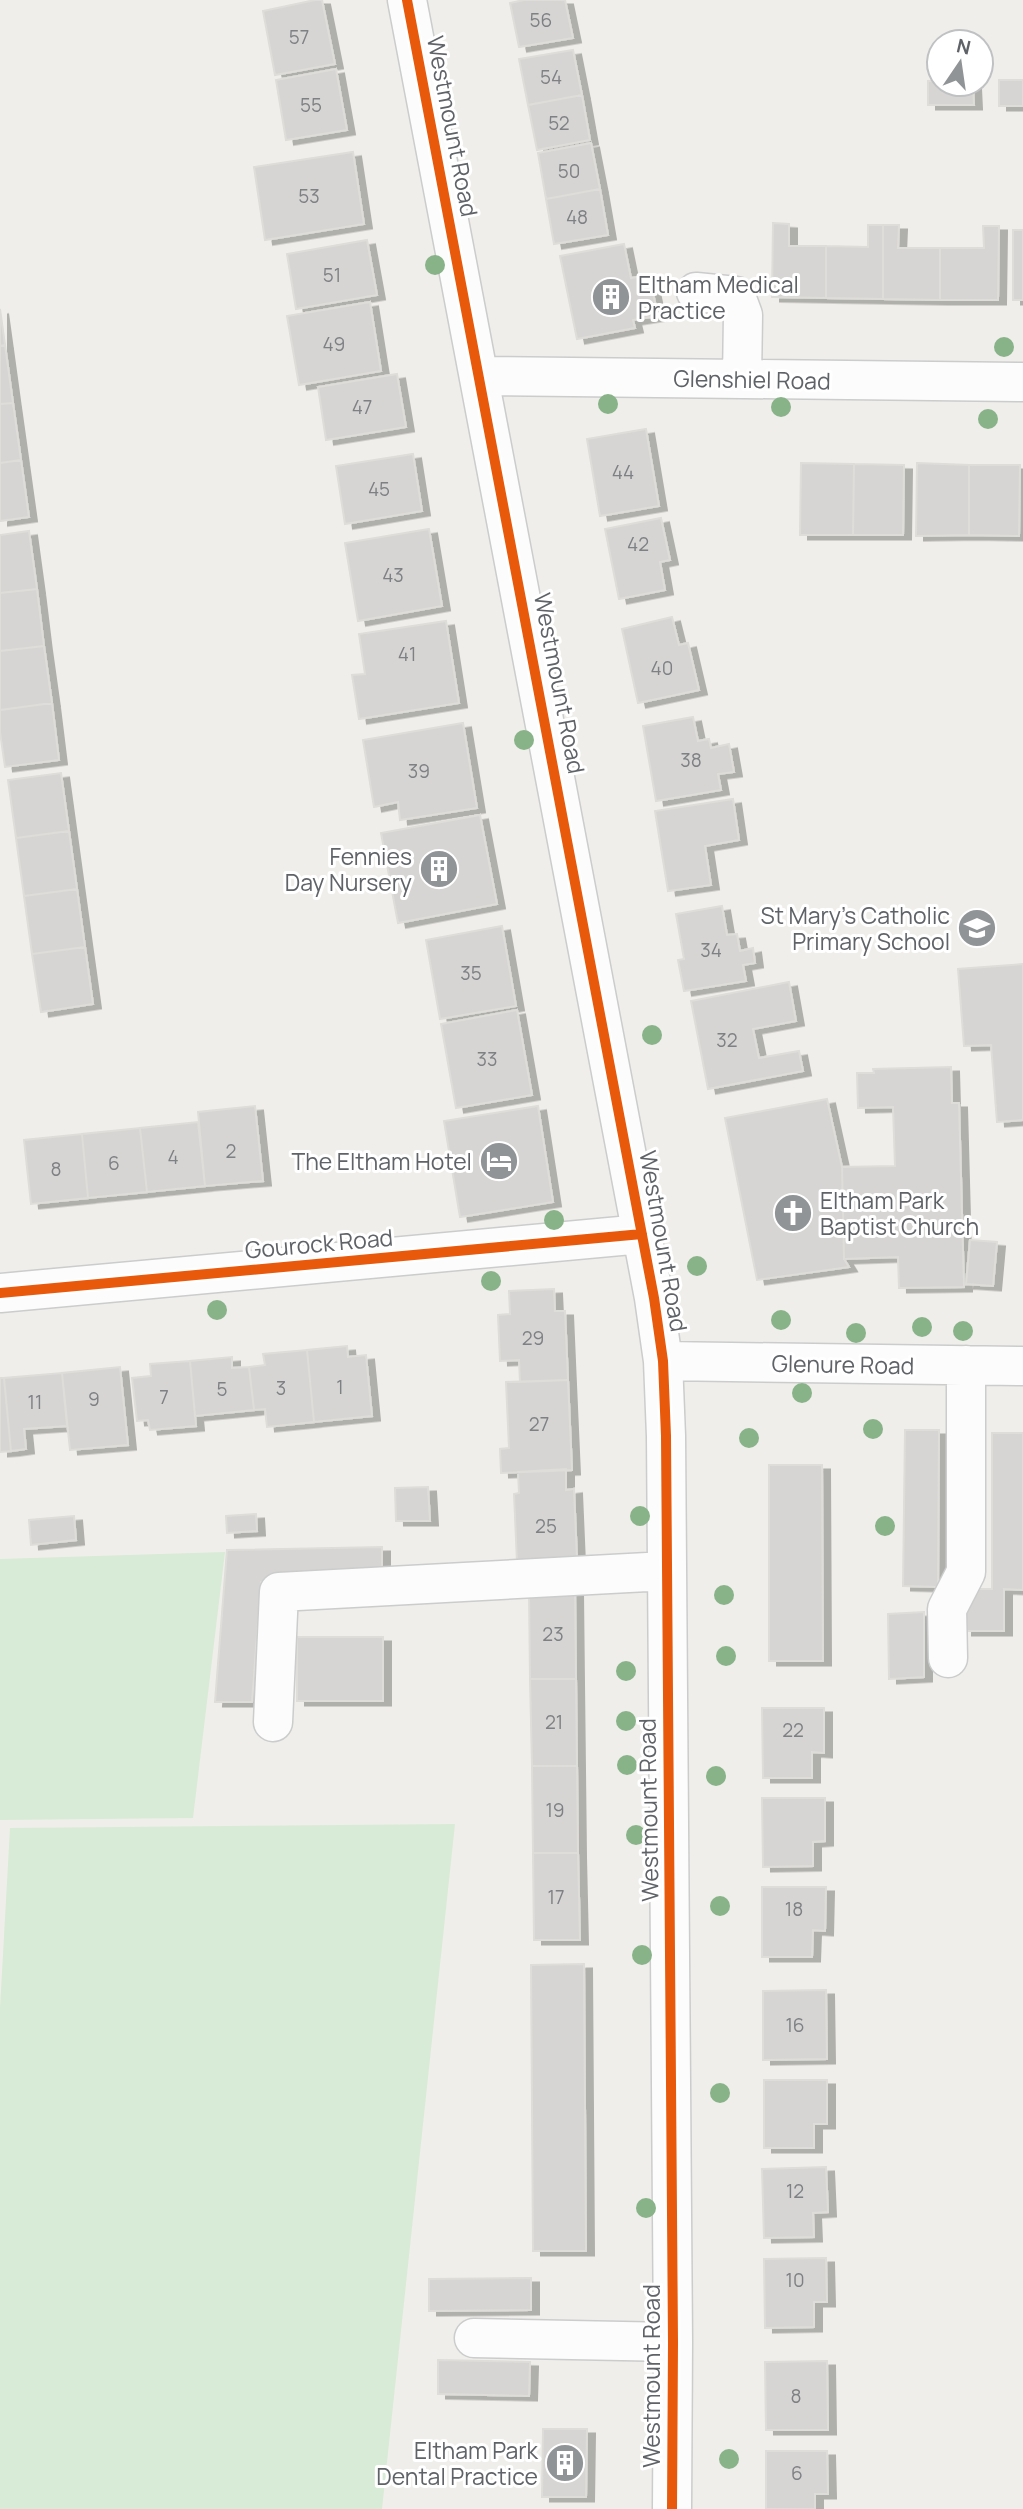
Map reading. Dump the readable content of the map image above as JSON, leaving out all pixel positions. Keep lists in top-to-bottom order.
{
  "streets": {
    "street": [
      "Westmount Road",
      "Glenshiel Road",
      "Gourock Road",
      "Glenure Road"
    ]
  },
  "crossings": [
    ["Westmount Road", "Glenshiel Road"],
    ["Westmount Road", "Gourock Road"],
    ["Westmount Road", "Glenure Road"]
  ],
  "places": {
    "building": ["Eltham Medical Practice", "Fennies Day Nursery", "Eltham Park Dental Practice"],
    "school or university": ["St Mary's Catholic Primary School"],
    "hotel": ["The Eltham Hotel"],
    "church": ["Eltham Park Baptist Church"]
  },
  "house_numbers": [
    "56",
    "57",
    "54",
    "55",
    "52",
    "50",
    "53",
    "48",
    "51",
    "49",
    "47",
    "44",
    "45",
    "42",
    "43",
    "41",
    "40",
    "38",
    "39",
    "34",
    "35",
    "32",
    "33",
    "2",
    "4",
    "6",
    "8",
    "29",
    "1",
    "3",
    "5",
    "7",
    "9",
    "11",
    "27",
    "25",
    "23",
    "21",
    "22",
    "19",
    "17",
    "18",
    "16",
    "12",
    "10",
    "8",
    "6"
  ],
  "north": "top"
}
